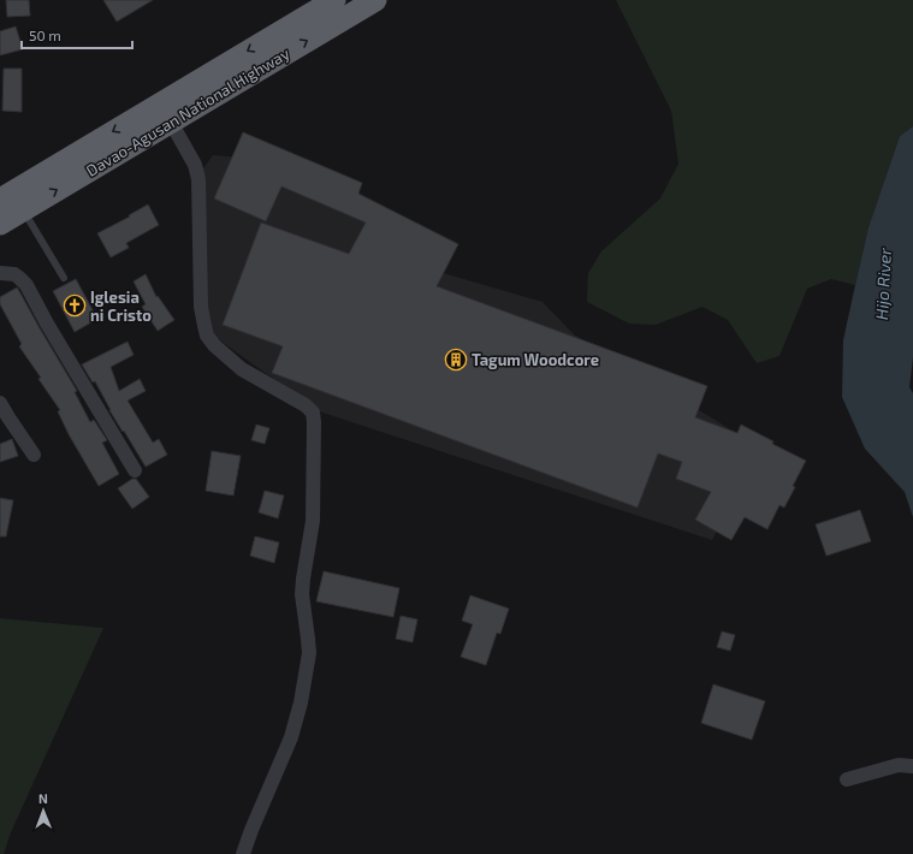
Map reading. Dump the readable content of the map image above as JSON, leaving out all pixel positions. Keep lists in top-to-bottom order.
{
  "streets": {
    "highway": ["Davao-Agusan National Highway"]
  },
  "water": ["Hijo River"],
  "places": {
    "church": ["Iglesia ni Cristo"],
    "building": ["Tagum Woodcore"]
  },
  "scale_bar": "50 m",
  "north": "top"
}
